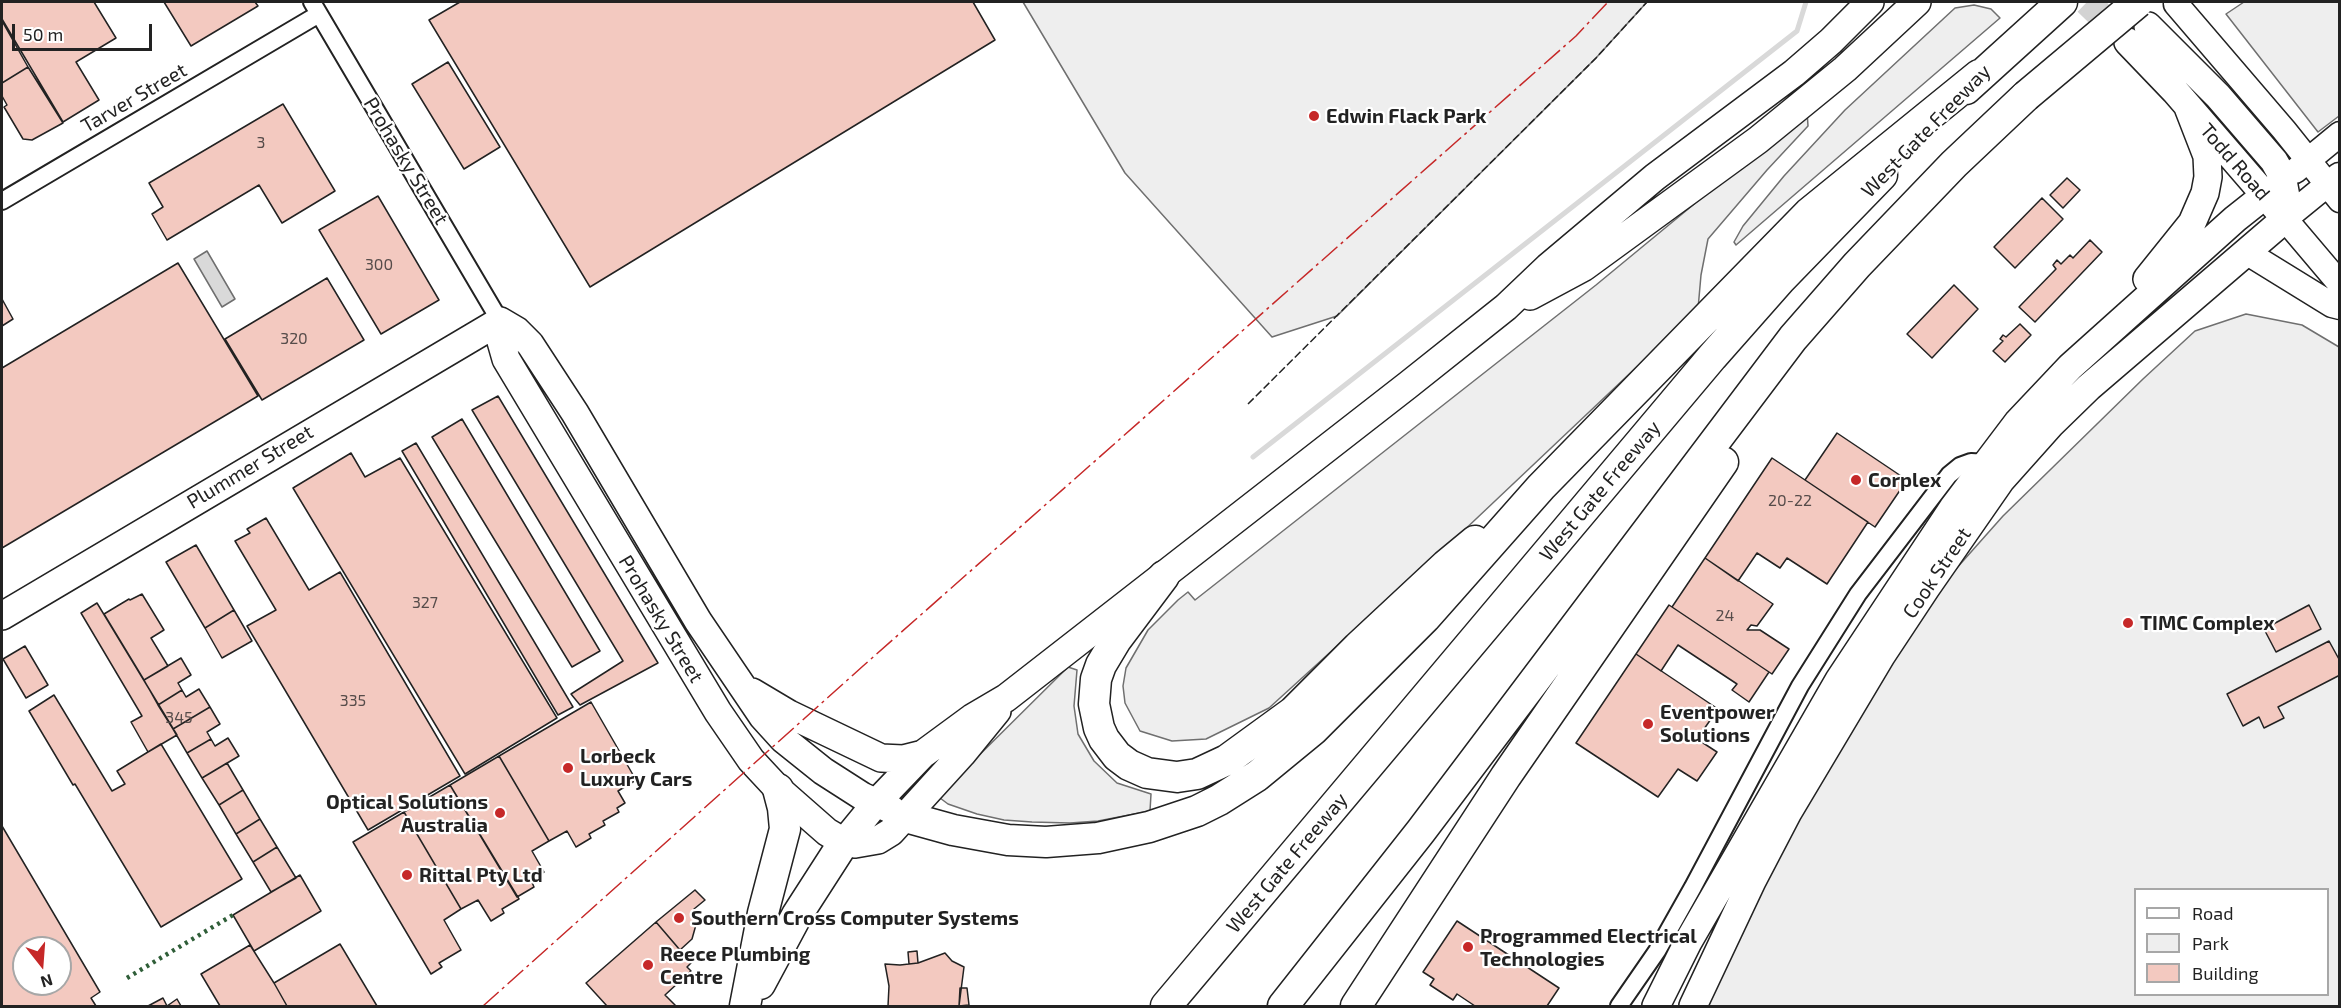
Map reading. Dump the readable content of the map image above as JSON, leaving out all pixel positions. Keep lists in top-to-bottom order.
{
  "streets": {
    "highway": ["West Gate Freeway"],
    "main road": [
      "Prohasky Street",
      "Todd Road",
      "Plummer Street",
      "Cook Street"
    ],
    "street": ["Tarver Street"]
  },
  "crossings": [
    ["Tarver Street", "Prohasky Street"],
    ["Prohasky Street", "Plummer Street"],
    ["Todd Road", "Cook Street"]
  ],
  "places": [
    "Edwin Flack Park",
    "Corplex",
    "TIMC Complex",
    "Eventpower Solutions",
    "Lorbeck Luxury Cars",
    "Optical Solutions Australia",
    "Rittal Pty Ltd",
    "Southern Cross Computer Systems",
    "Programmed Electrical Technologies",
    "Reece Plumbing Centre"
  ],
  "house_numbers": [
    "3",
    "300",
    "320",
    "20-22",
    "327",
    "24",
    "335",
    "345"
  ],
  "legend": ["Road", "Park", "Building"],
  "scale_bar": "50 m",
  "north": "bottom"
}
